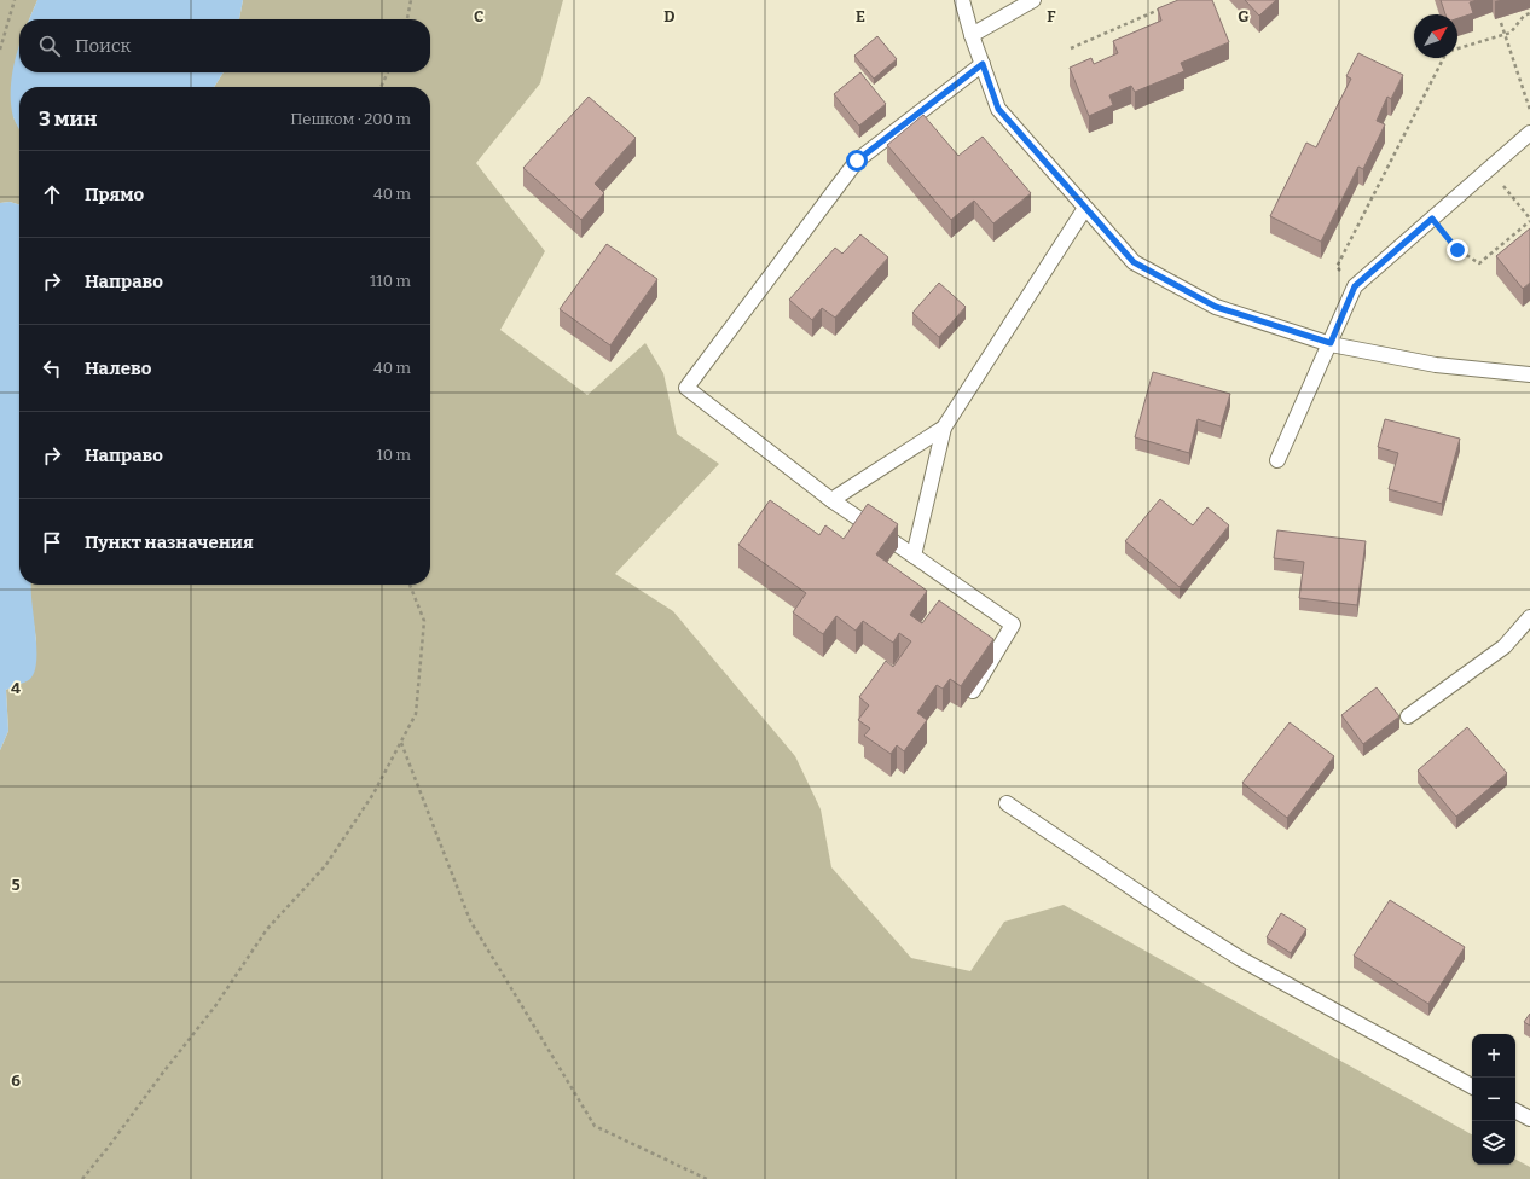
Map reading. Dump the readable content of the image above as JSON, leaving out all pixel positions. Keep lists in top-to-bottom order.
{
  "north": "top right",
  "page": {
    "search": "Поиск",
    "heading": ["3 мин", "Пешком · 200 m"],
    "list": [
      ["Прямо", "40 m"],
      ["Направо", "110 m"],
      ["Налево", "40 m"],
      ["Направо", "10 m"],
      "Пункт назначения"
    ],
    "map_buttons": ["+", "−"]
  },
  "grid": {
    "columns": [
      "C",
      "D",
      "E",
      "F",
      "G"
    ],
    "rows": ["4", "5", "6"]
  }
}
